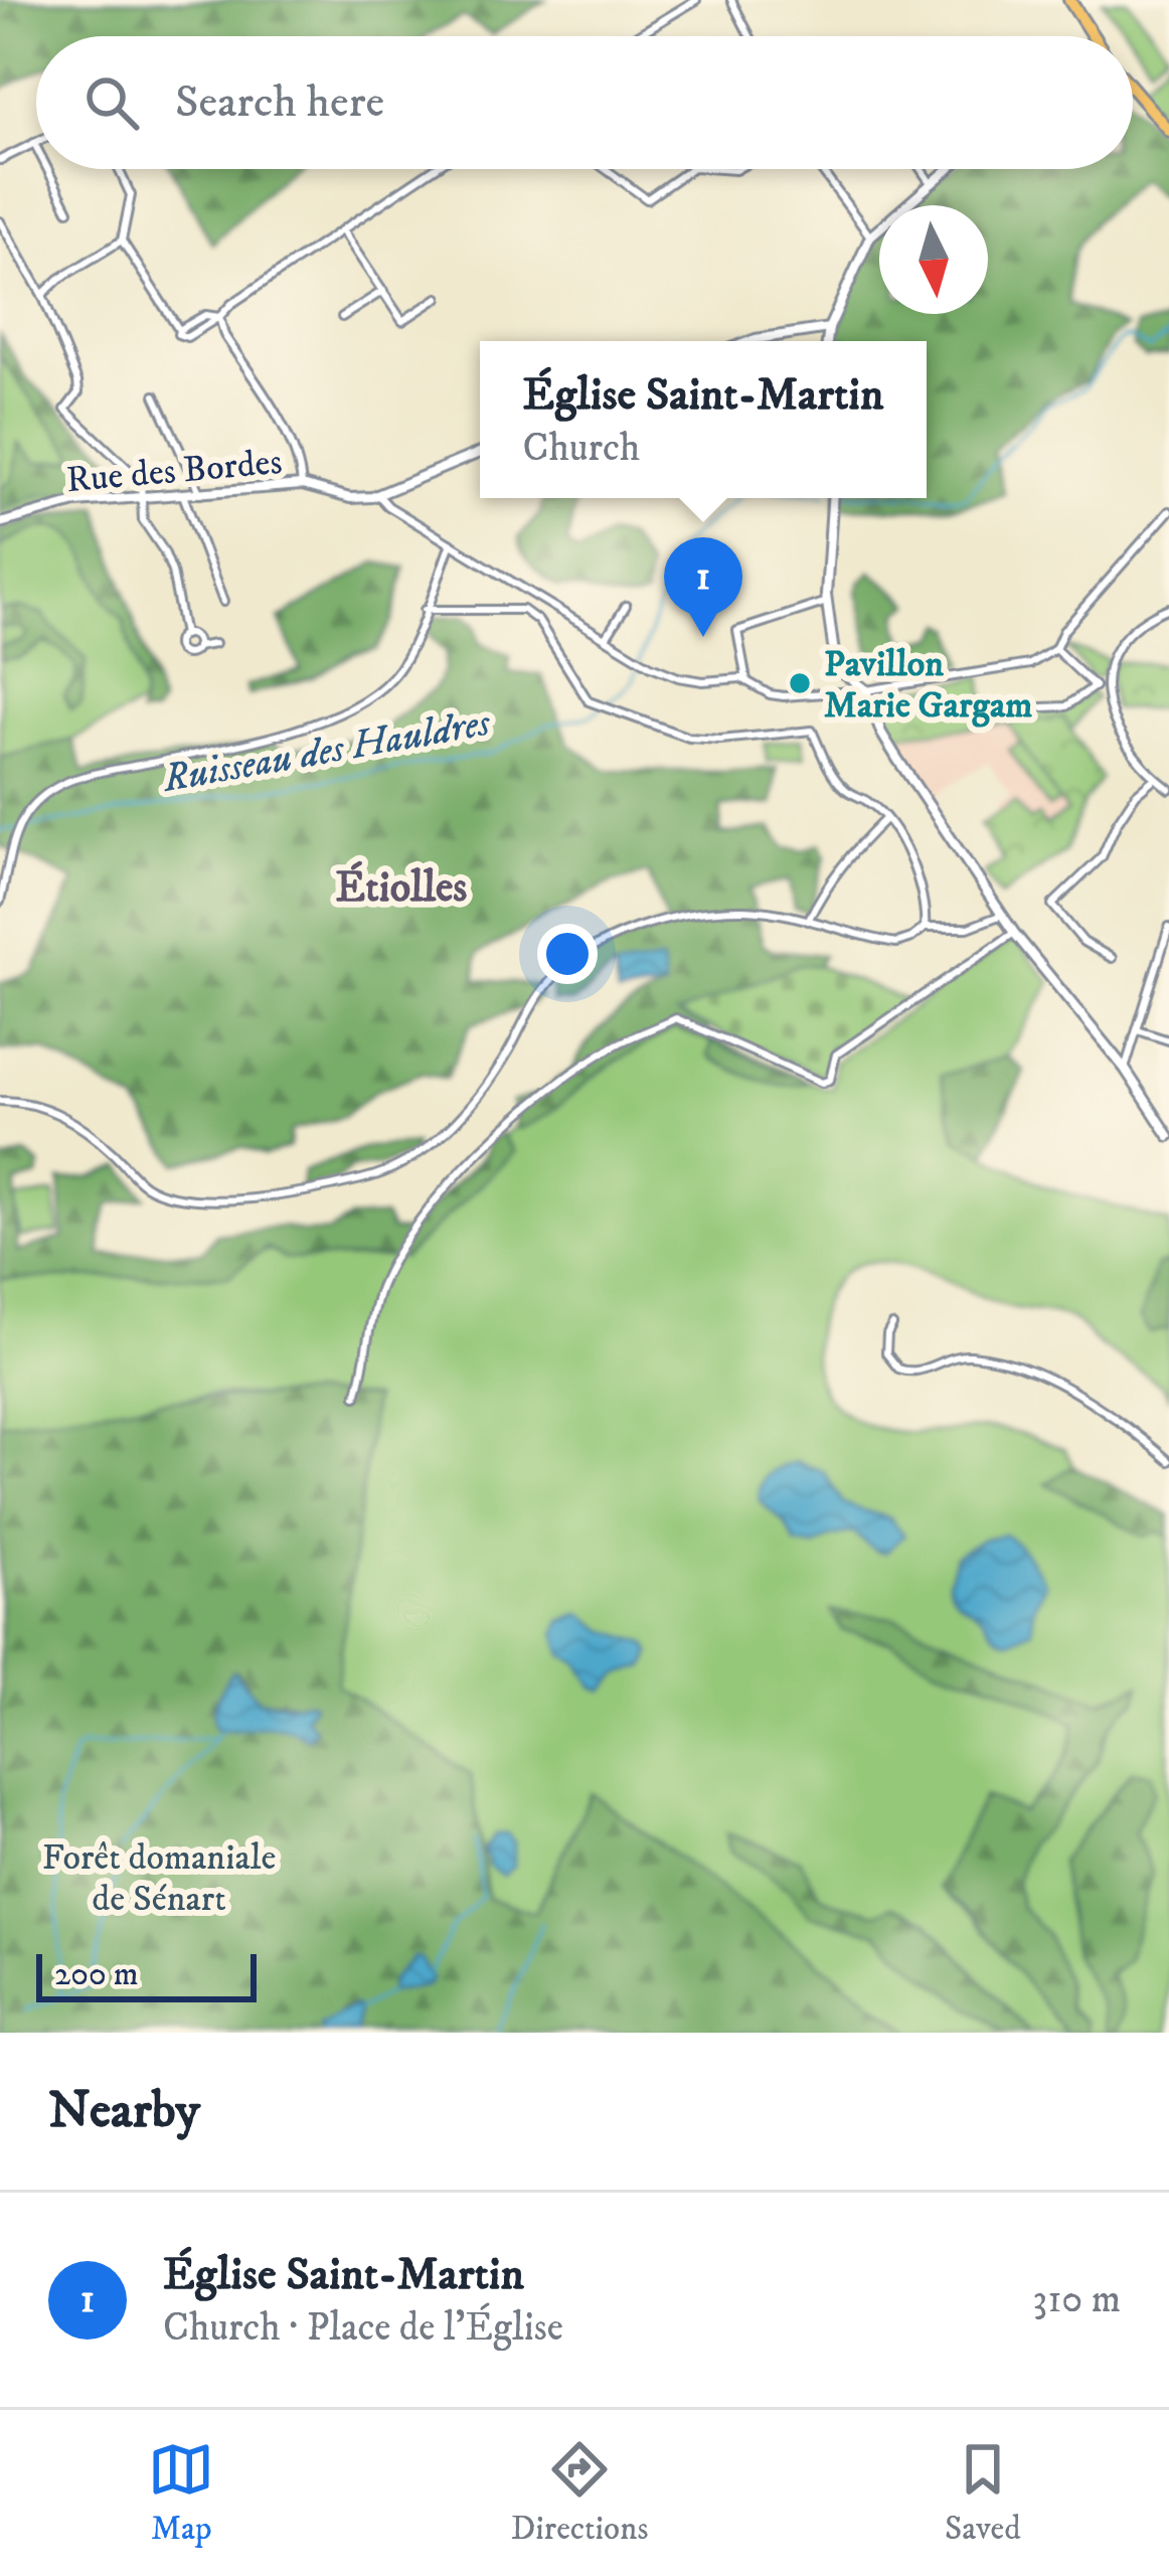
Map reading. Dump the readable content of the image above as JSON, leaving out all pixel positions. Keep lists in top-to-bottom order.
{
  "streets": {
    "street": ["Rue des Bordes"]
  },
  "districts": ["Étiolles"],
  "water": ["Ruisseau des Hauldres"],
  "parks": ["Forêt domaniale de Sénart"],
  "places": ["Pavillon Marie Gargam"],
  "scale_bar": "200 m",
  "north": "bottom",
  "page": {
    "search": "Search here",
    "popup": ["Église Saint-Martin", "Church"],
    "pins": "1",
    "scale": "200 m",
    "heading": "Nearby",
    "list": [
      {
        "mark": "1",
        "name": "Église Saint-Martin",
        "note": "Church · Place de l'Église",
        "value": "310 m"
      }
    ],
    "nav": ["Map", "Directions", "Saved"]
  }
}
